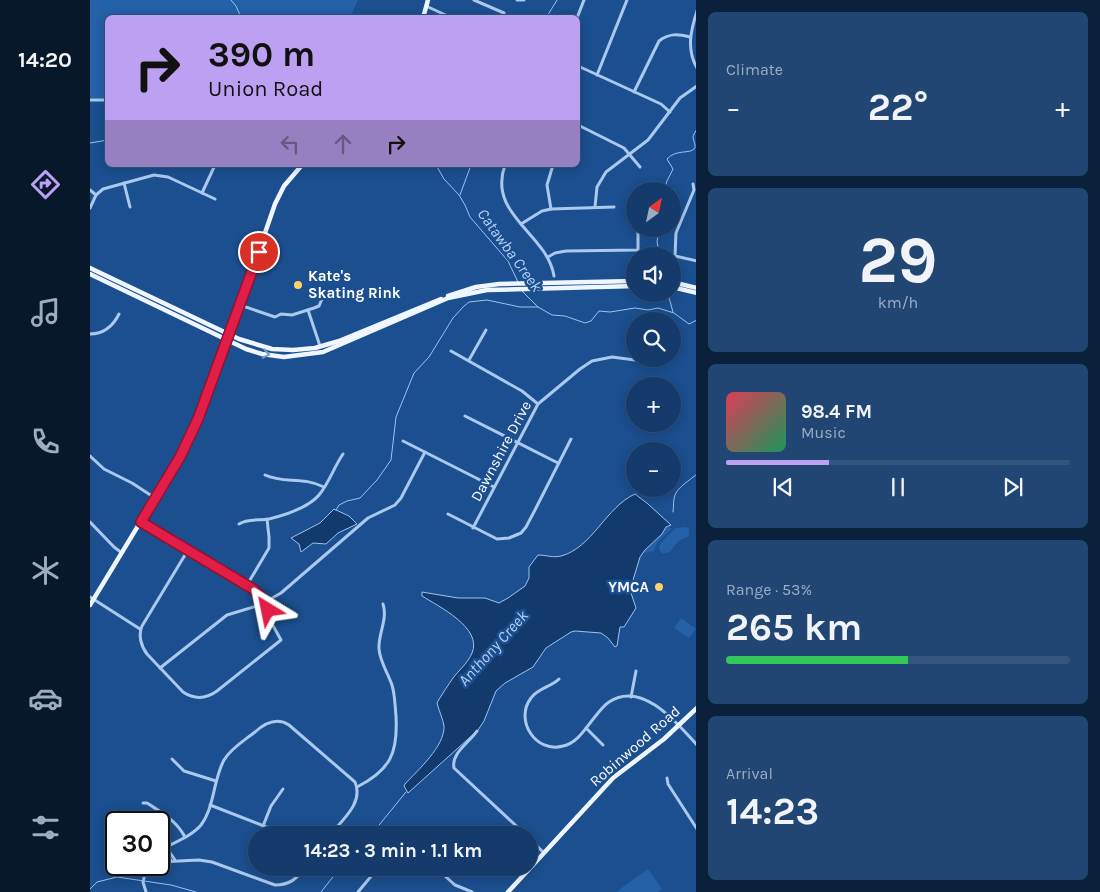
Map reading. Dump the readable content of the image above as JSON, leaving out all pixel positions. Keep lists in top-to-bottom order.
{
  "streets": {
    "main road": ["Robinwood Road"],
    "street": ["Dawnshire Drive"]
  },
  "water": ["Catawba Creek", "Anthony Creek"],
  "places": ["Kate's Skating Rink", "YMCA"],
  "north": "top right",
  "page": {
    "tabs": "14:20",
    "tile": [
      "Climate",
      ["29", "km/h"],
      ["Range · 53%", "265 km"],
      ["Arrival", "14:23"]
    ],
    "turn": ["390 m", "Union Road"],
    "heat": ["−", "22°", "+"],
    "map_buttons": ["+", "−"],
    "song": ["98.4 FM", "Music"],
    "limit": "30",
    "trip": "14:23 · 3 min · 1.1 km"
  }
}
